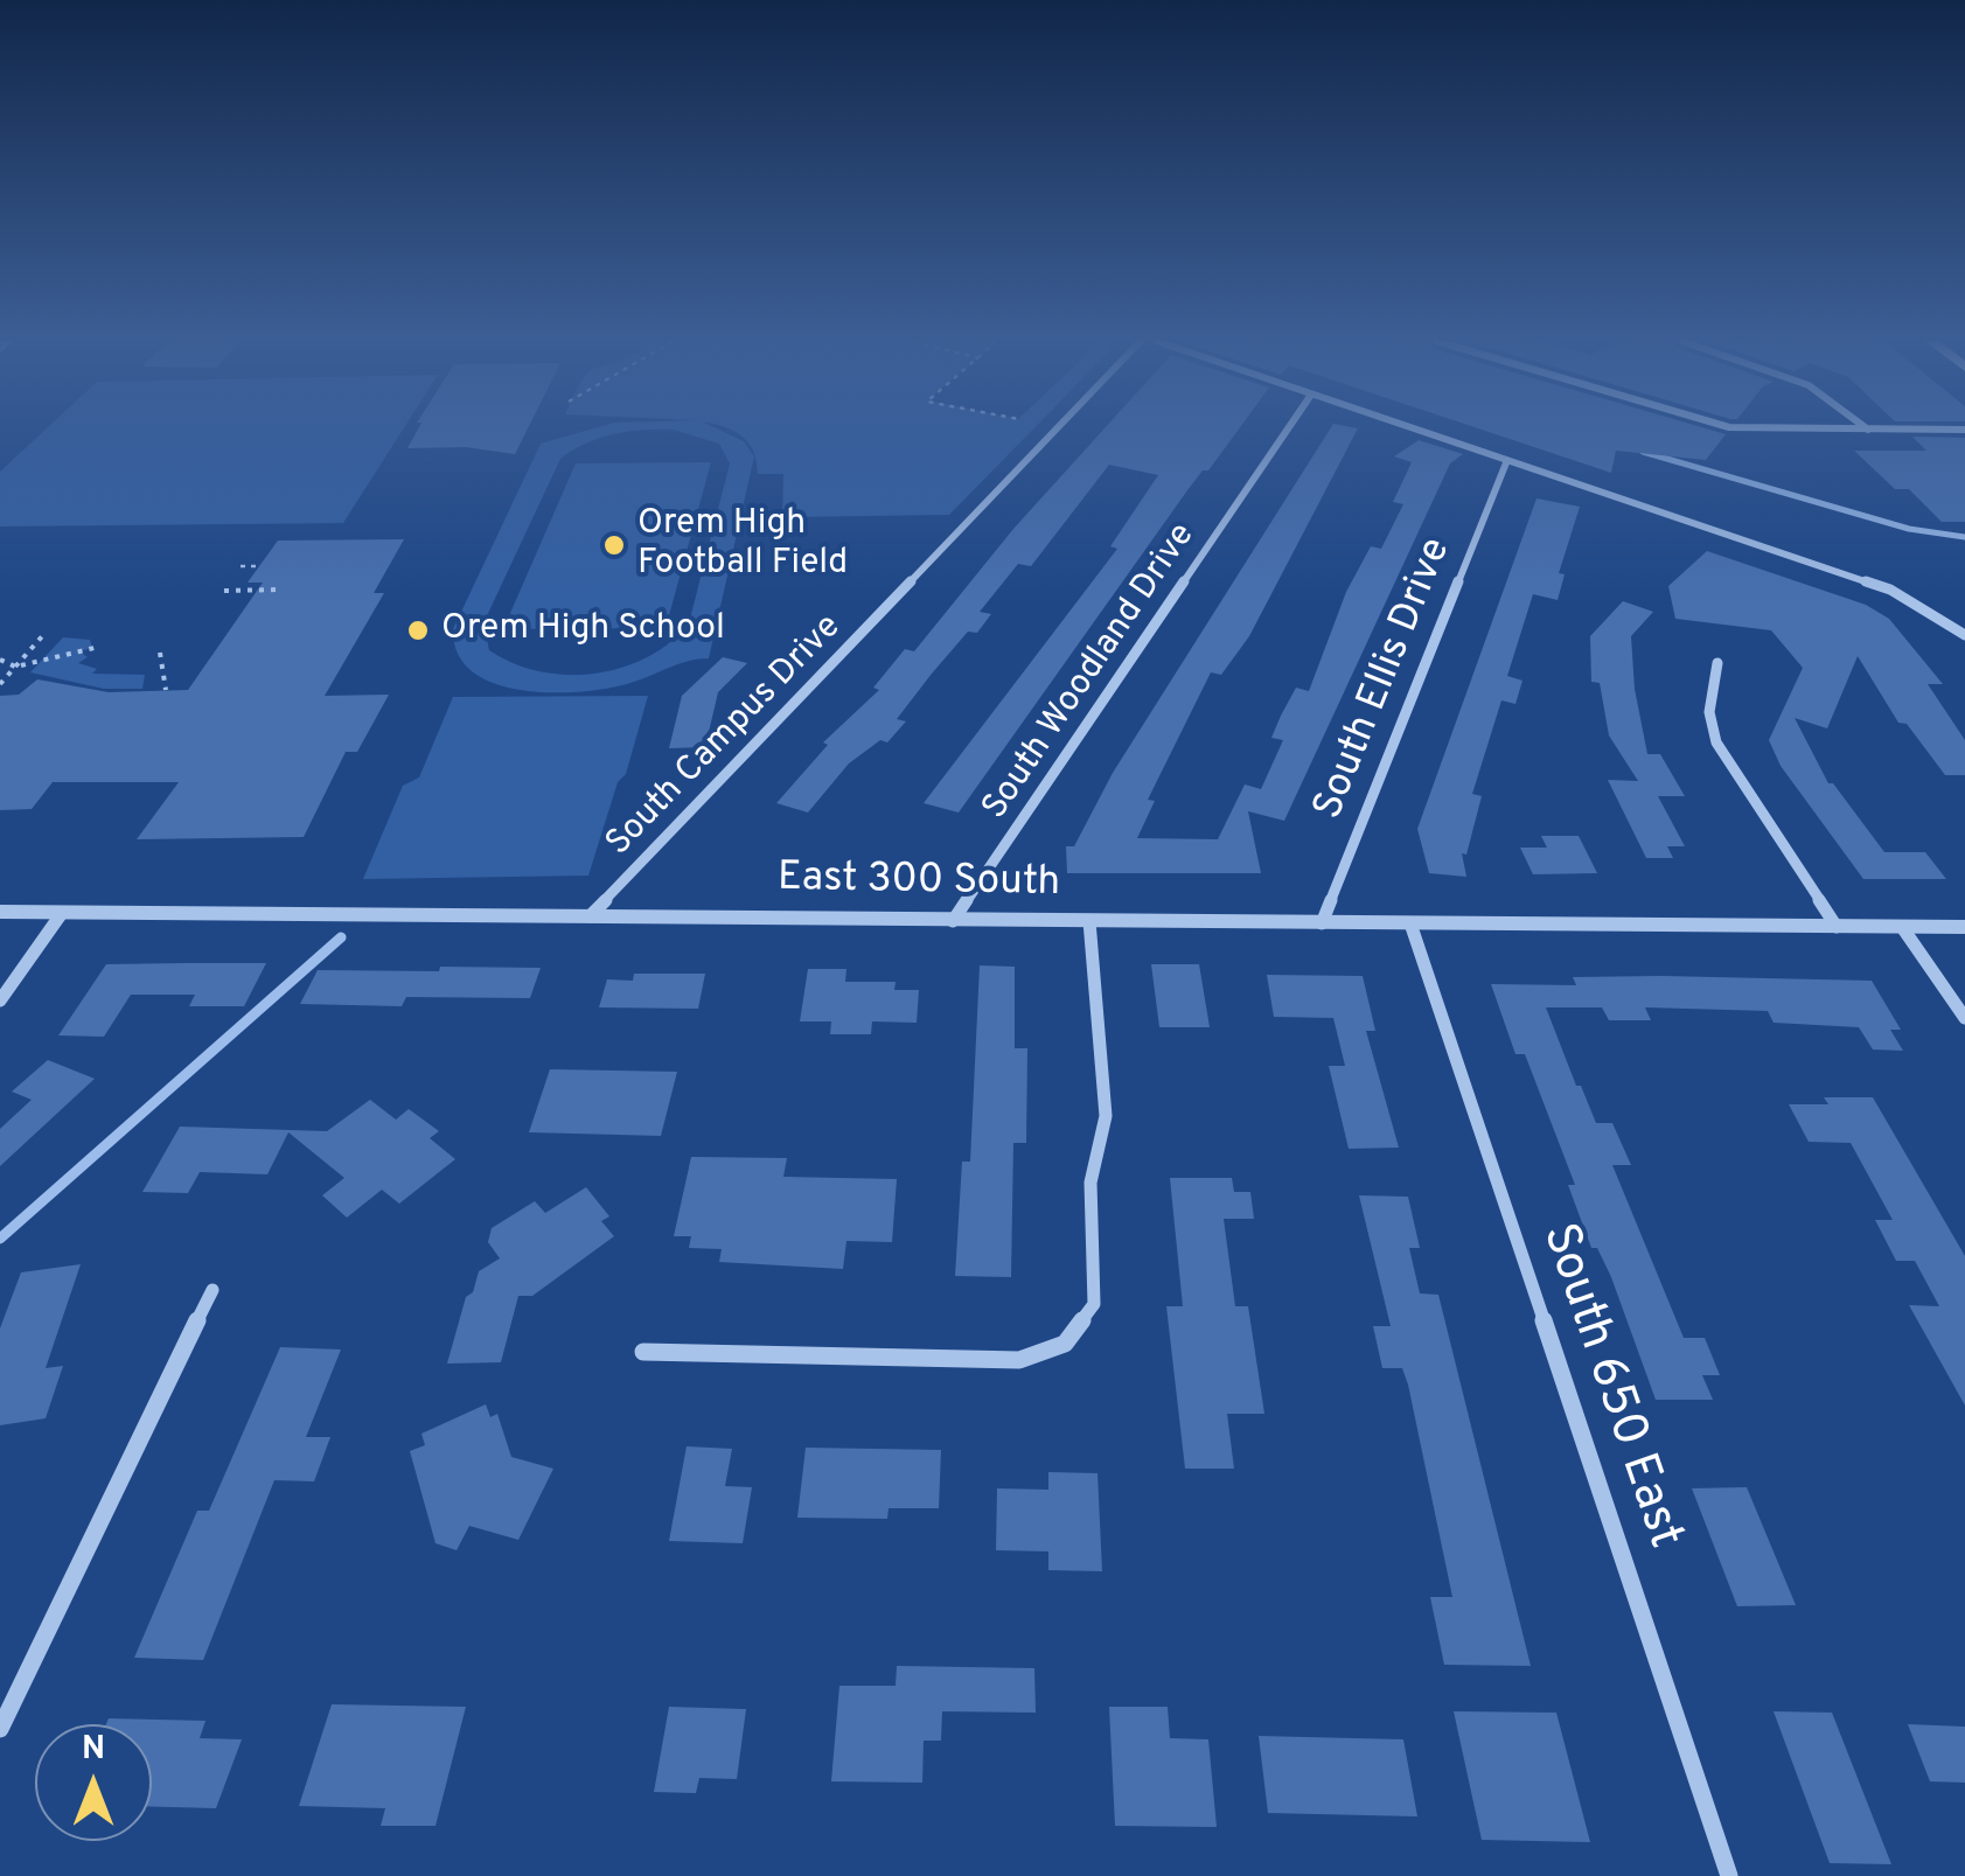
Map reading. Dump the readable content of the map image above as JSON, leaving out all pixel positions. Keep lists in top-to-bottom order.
{
  "streets": {
    "street": [
      "South Woodland Drive",
      "South Ellis Drive",
      "South Campus Drive",
      "East 300 South",
      "South 650 East"
    ]
  },
  "crossings": [
    ["South Woodland Drive", "East 300 South"],
    ["South Ellis Drive", "East 300 South"],
    ["South Campus Drive", "East 300 South"],
    ["East 300 South", "South 650 East"]
  ],
  "places": ["Orem High Football Field", "Orem High School"],
  "north": "top"
}
